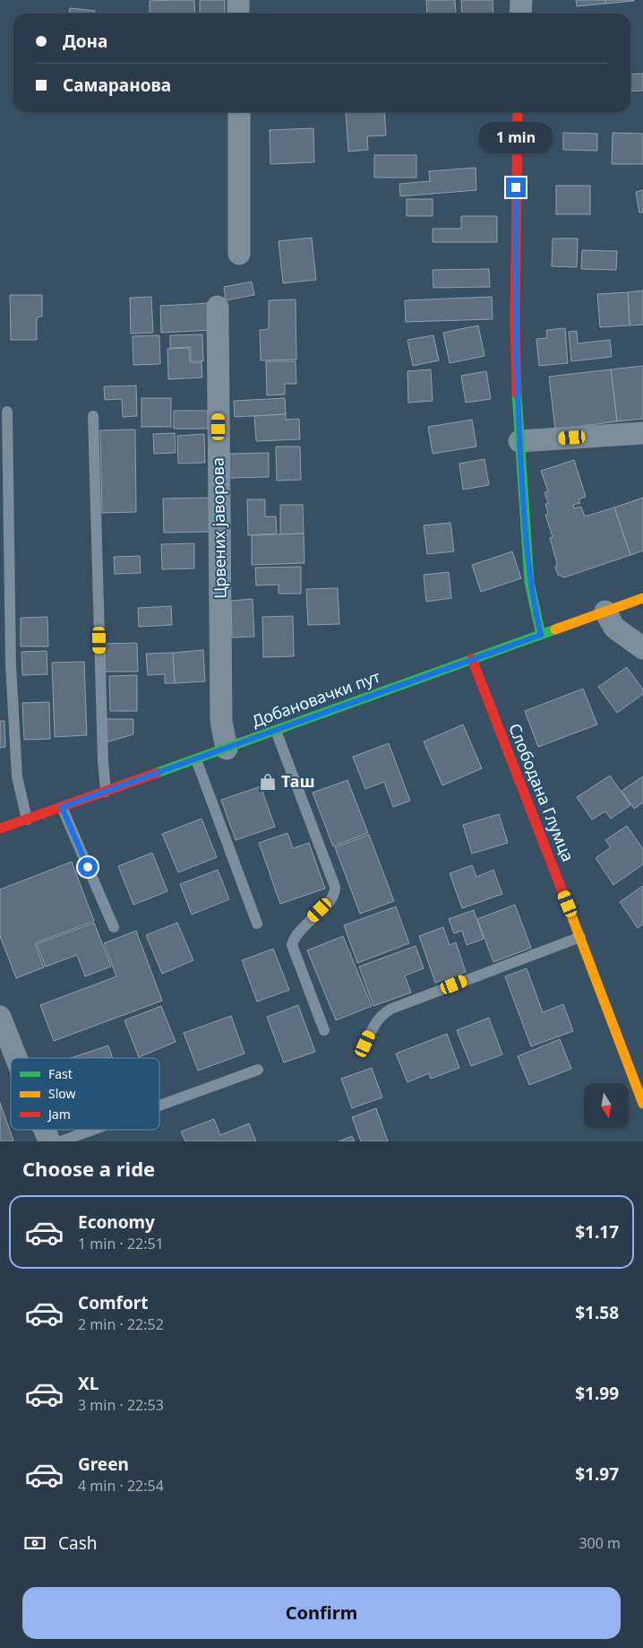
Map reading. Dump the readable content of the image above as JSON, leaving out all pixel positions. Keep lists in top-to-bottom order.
{
  "streets": {
    "street": ["Црвених јаворова", "Добановачки пут", "Слободана Глумца"]
  },
  "crossings": [
    ["Црвених јаворова", "Добановачки пут"],
    ["Добановачки пут", "Слободана Глумца"]
  ],
  "places": {
    "shop": ["Таш"]
  },
  "legend": ["Fast", "Slow", "Jam"],
  "north": "bottom",
  "page": {
    "banner": ["Дона", "Самаранова"],
    "bubble": "1 min",
    "heading": "Choose a ride",
    "list": [
      {
        "name": "Economy",
        "note": "1 min · 22:51",
        "value": "$1.17"
      },
      {
        "name": "Comfort",
        "note": "2 min · 22:52",
        "value": "$1.58"
      },
      {
        "name": "XL",
        "note": "3 min · 22:53",
        "value": "$1.99"
      },
      {
        "name": "Green",
        "note": "4 min · 22:54",
        "value": "$1.97"
      }
    ],
    "pay": ["Cash", "300 m"],
    "buttons": "Confirm"
  }
}
